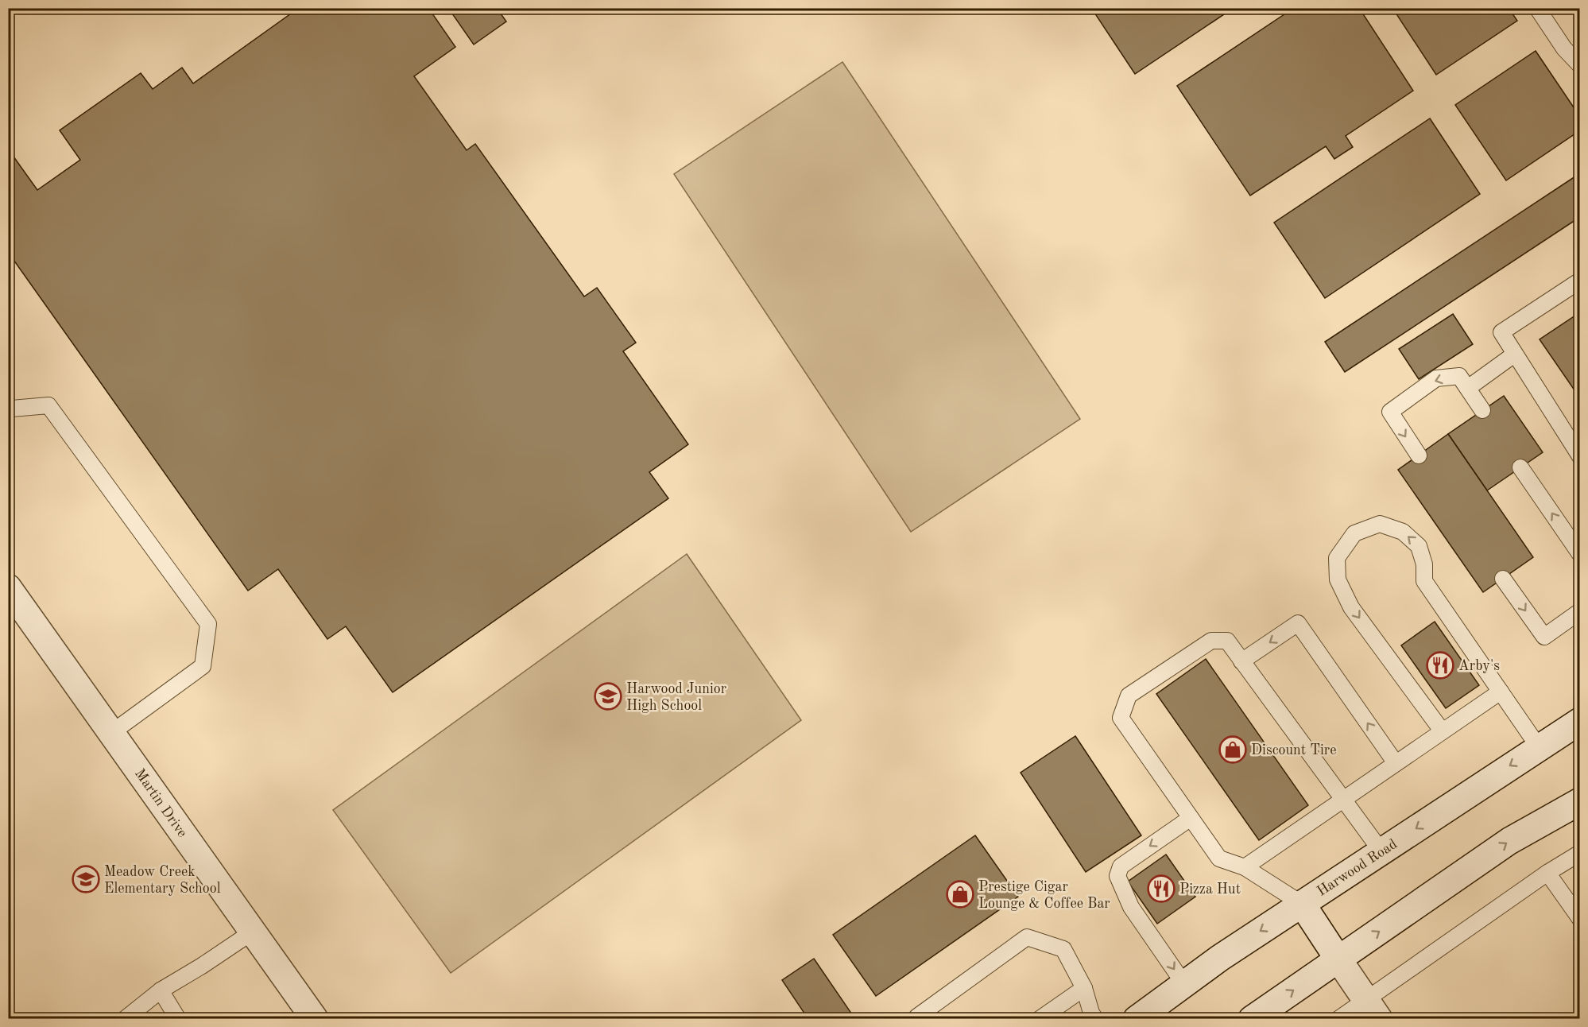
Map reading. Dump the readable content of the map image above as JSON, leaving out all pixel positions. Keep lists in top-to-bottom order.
{
  "streets": {
    "main road": ["Martin Drive", "Harwood Road"]
  },
  "places": {
    "restaurant": ["Arby's", "Pizza Hut"],
    "school or university": ["Harwood Junior High School", "Meadow Creek Elementary School"],
    "shop": ["Discount Tire", "Prestige Cigar Lounge & Coffee Bar"]
  }
}
